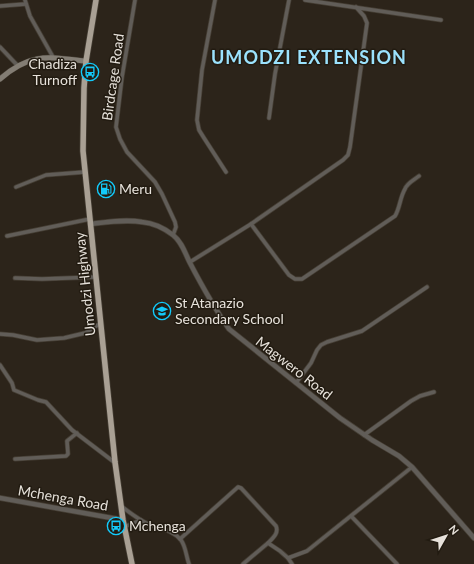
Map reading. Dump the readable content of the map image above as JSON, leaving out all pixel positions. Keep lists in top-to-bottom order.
{
  "streets": {
    "highway": ["Umodzi Highway"],
    "street": ["Birdcage Road", "Magwero Road", "Mchenga Road"]
  },
  "crossings": [
    ["Birdcage Road", "Magwero Road"],
    ["Umodzi Highway", "Magwero Road"],
    ["Umodzi Highway", "Mchenga Road"]
  ],
  "districts": ["UMODZI EXTENSION"],
  "places": {
    "bus stop": ["Chadiza Turnoff", "Mchenga"],
    "fuel station": ["Meru"],
    "school or university": ["St Atanazio Secondary School"]
  },
  "north": "top right"
}
